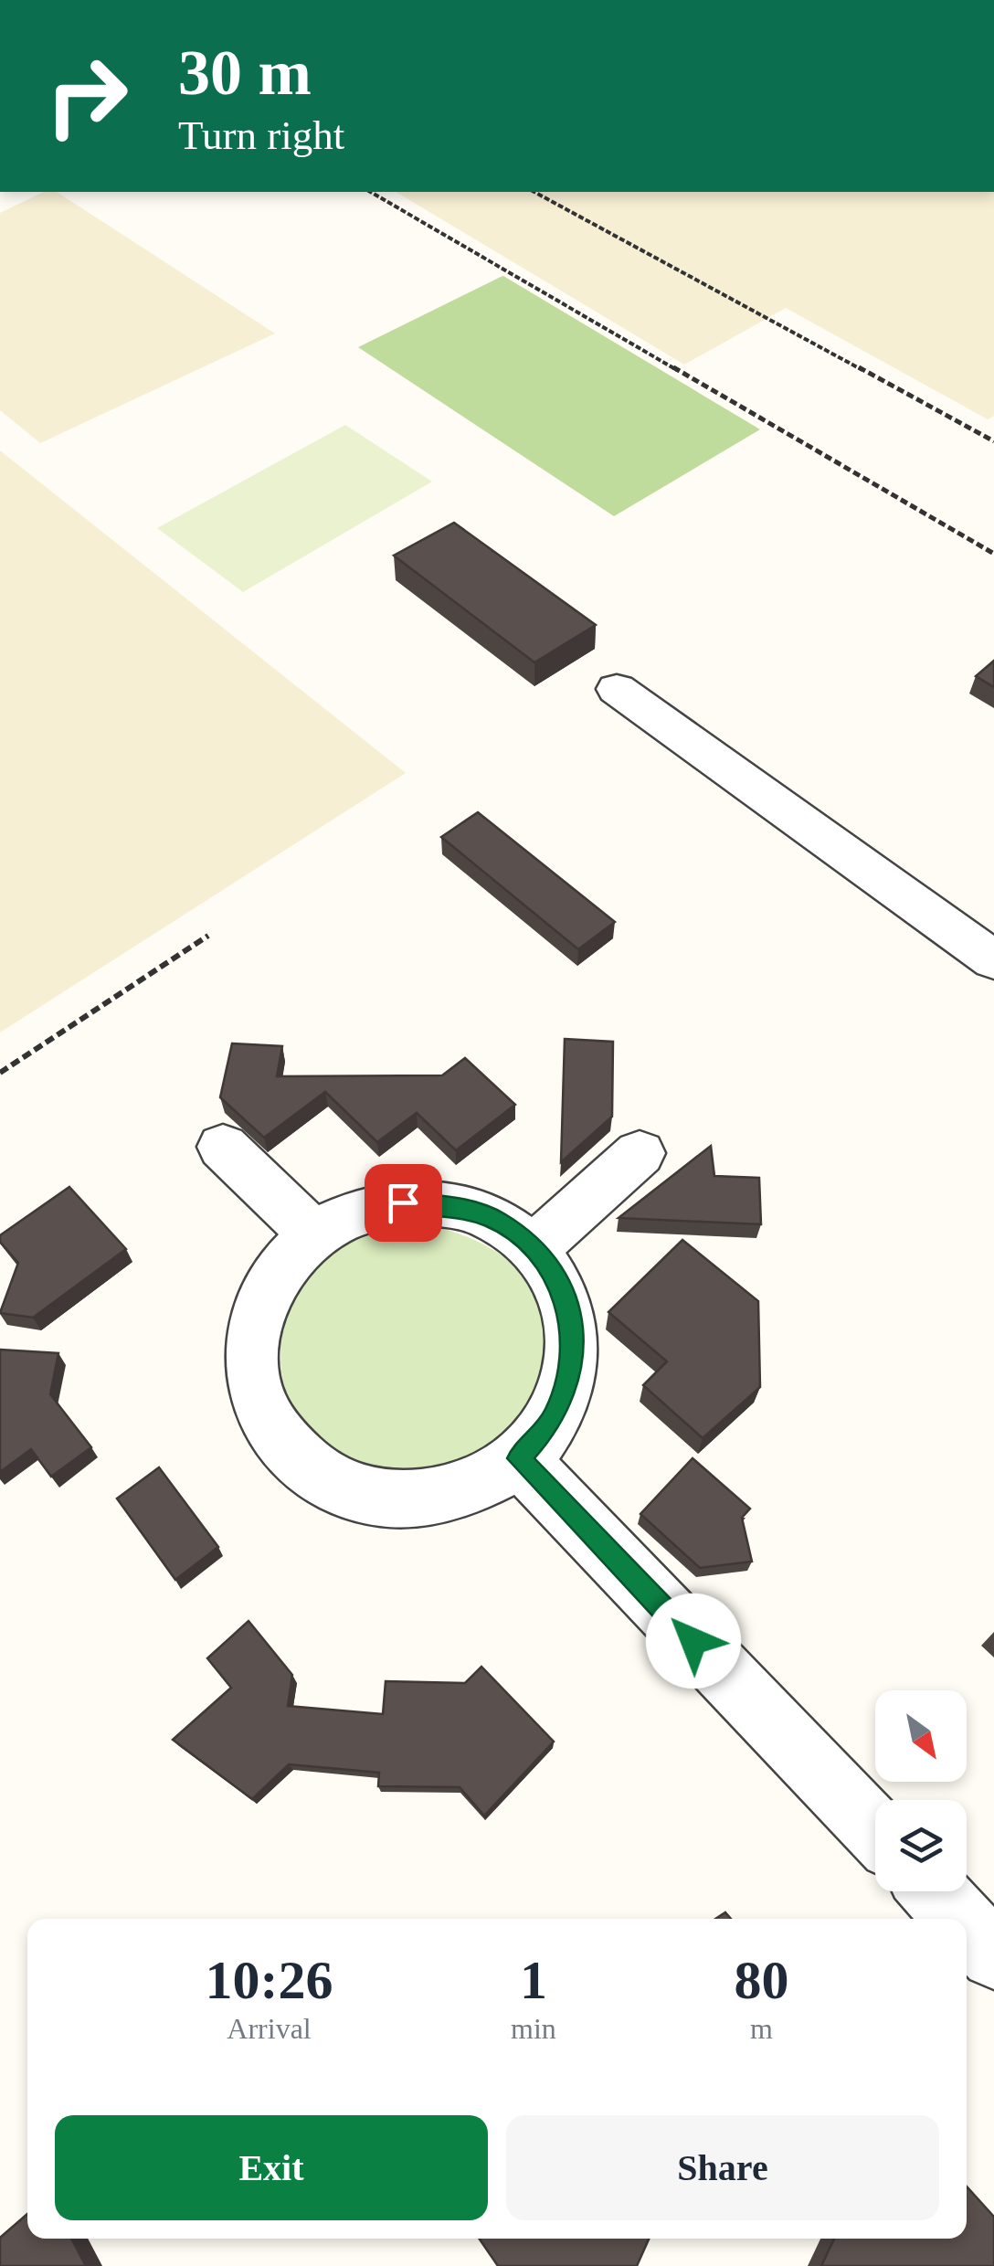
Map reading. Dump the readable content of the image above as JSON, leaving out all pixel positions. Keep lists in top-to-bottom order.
{
  "north": "bottom right",
  "page": {
    "turn": ["30 m", "Turn right"],
    "eta": [
      "10:26",
      "Arrival",
      "1",
      "min",
      "80",
      "m"
    ],
    "buttons": ["Exit", "Share"]
  }
}
